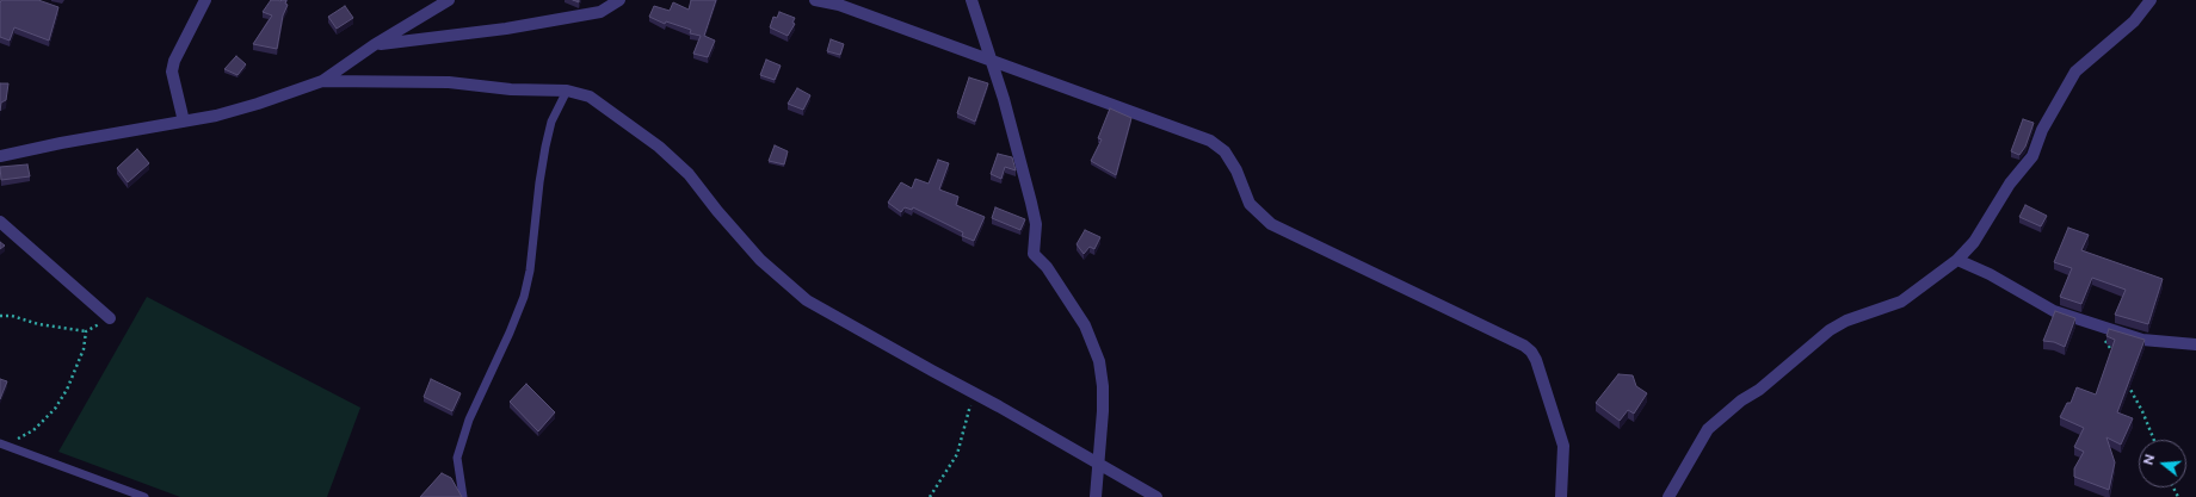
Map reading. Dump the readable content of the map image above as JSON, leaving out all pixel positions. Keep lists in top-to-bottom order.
{
  "north": "left"
}
